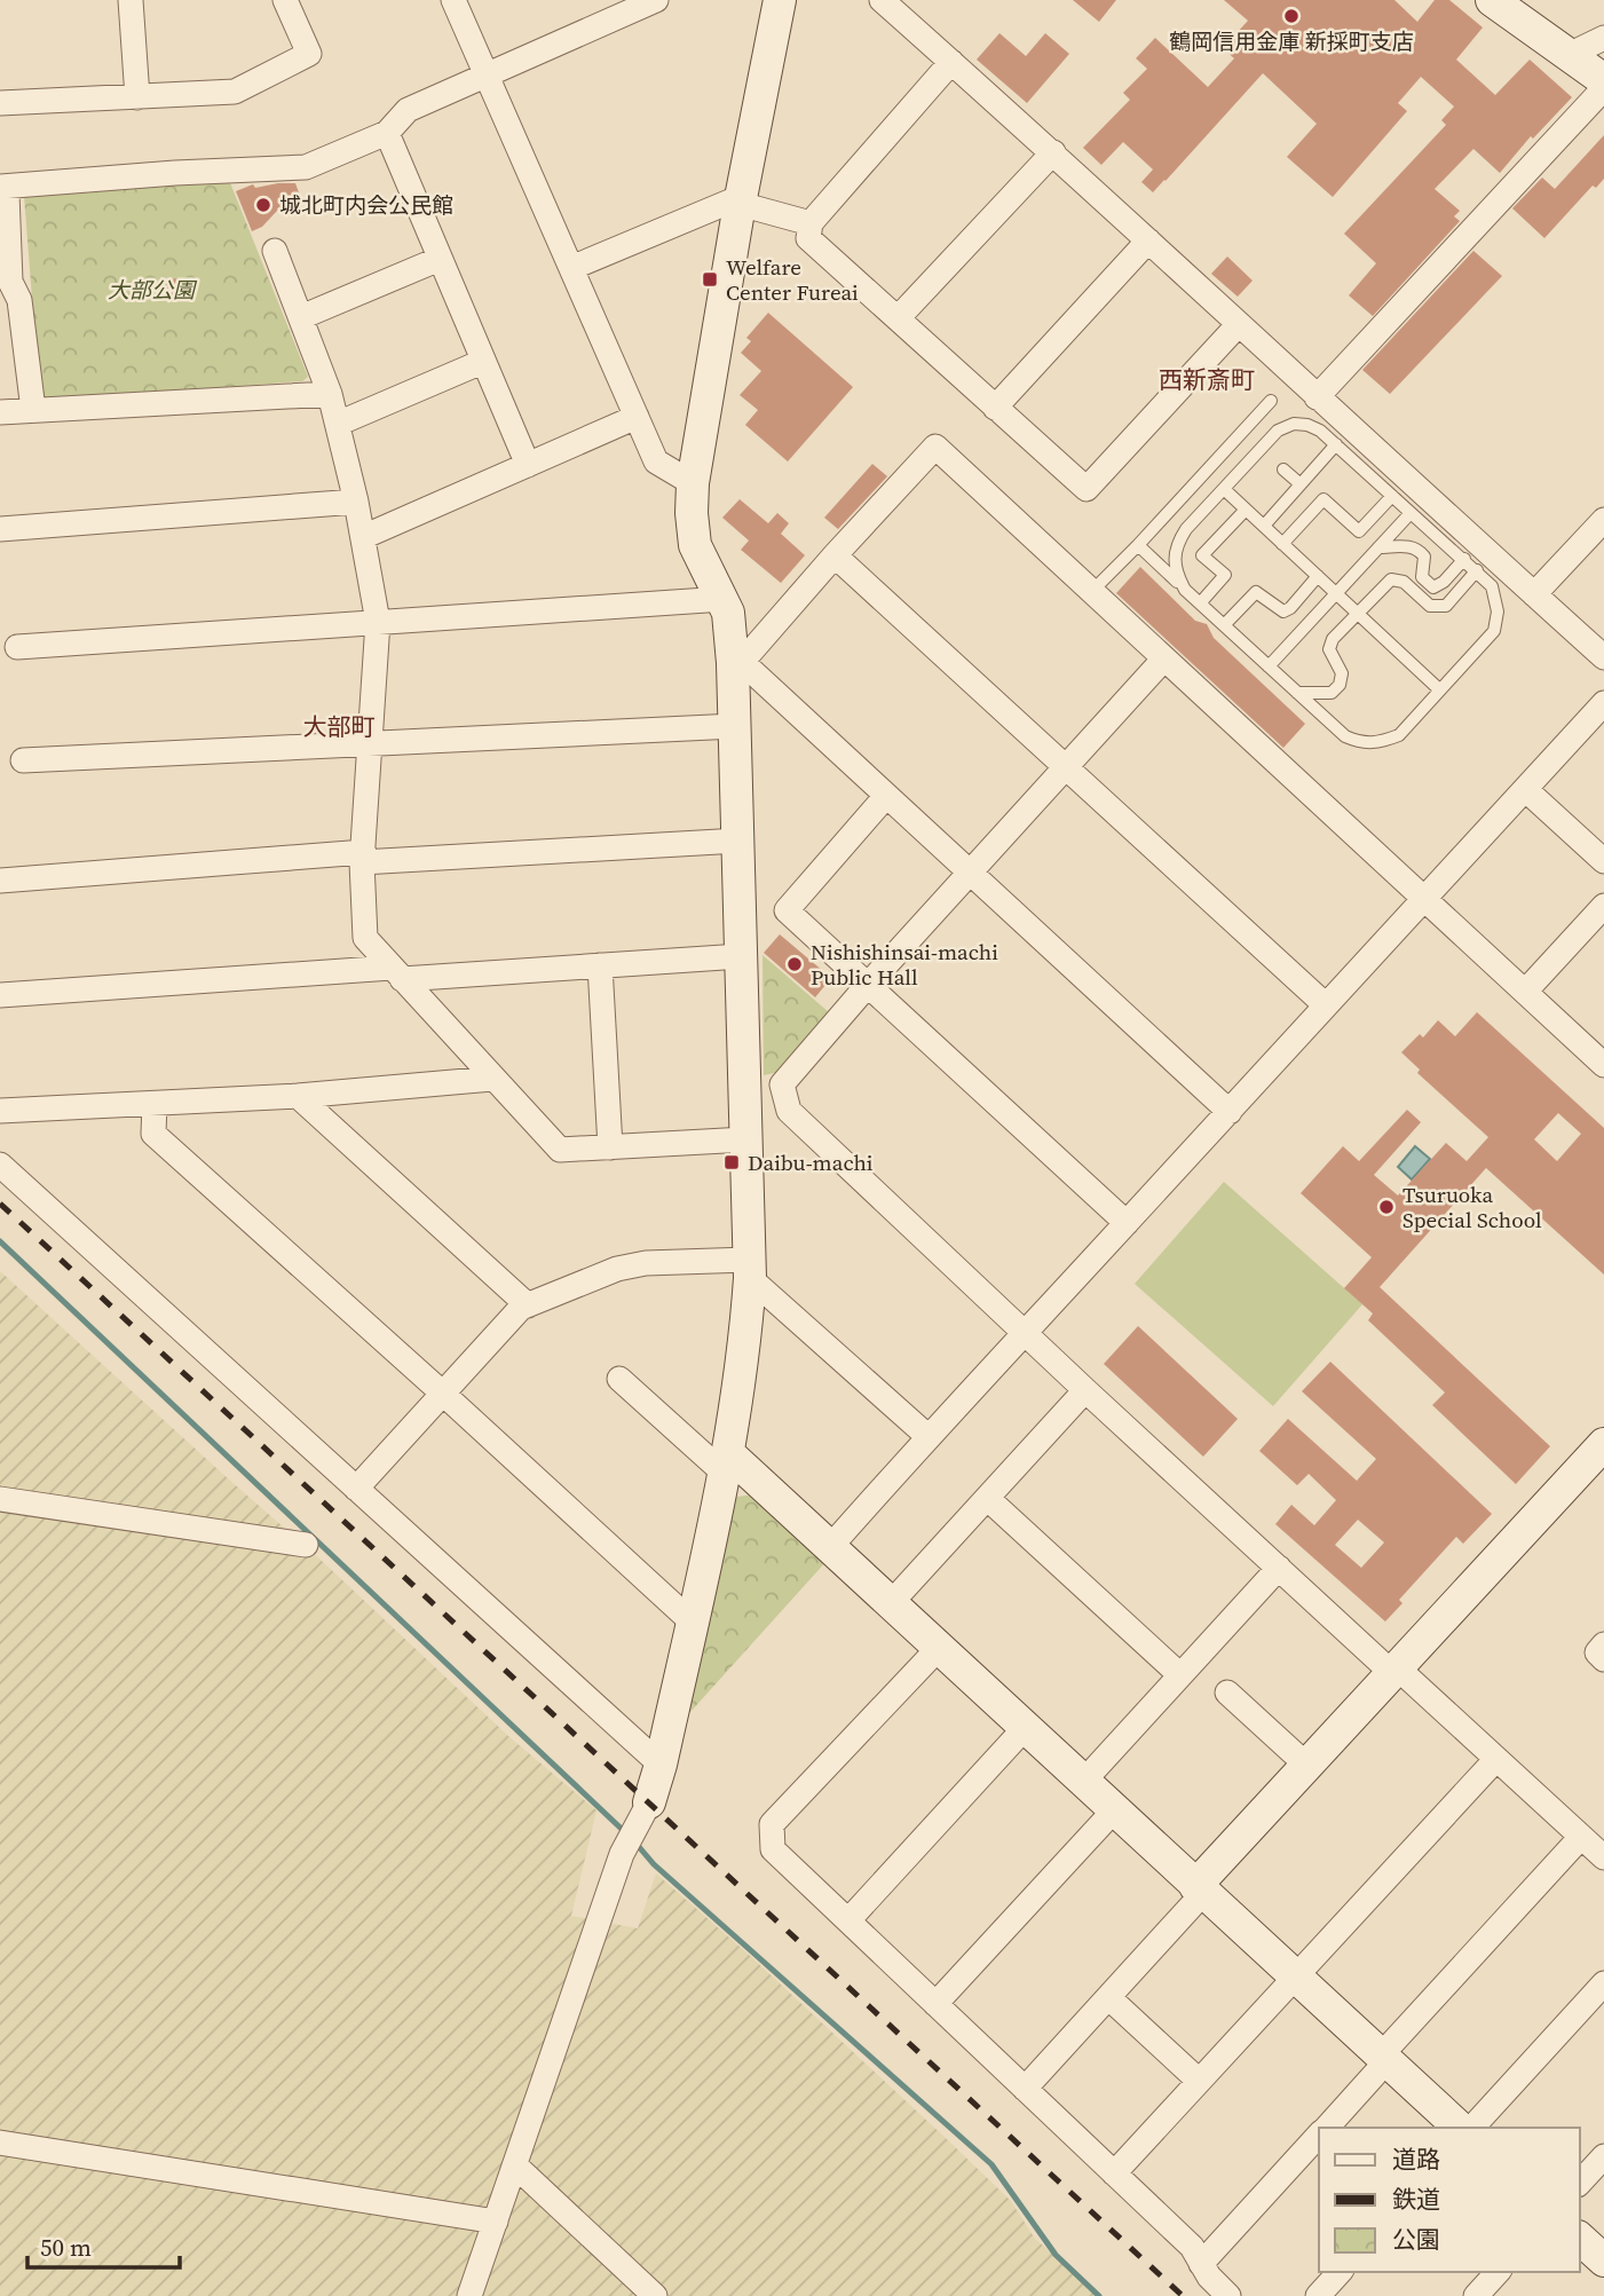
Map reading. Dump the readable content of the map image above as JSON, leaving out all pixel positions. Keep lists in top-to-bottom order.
{
  "districts": ["西新斎町", "大部町"],
  "parks": ["大部公園"],
  "places": {
    "other": [
      "鶴岡信用金庫 新採町支店",
      "城北町内会公民館",
      "Nishishinsai-machi Public Hall",
      "Tsuruoka Special School"
    ],
    "transit": ["Welfare Center Fureai", "Daibu-machi"]
  },
  "legend": ["道路", "鉄道", "公園"],
  "scale_bar": "50 m"
}
